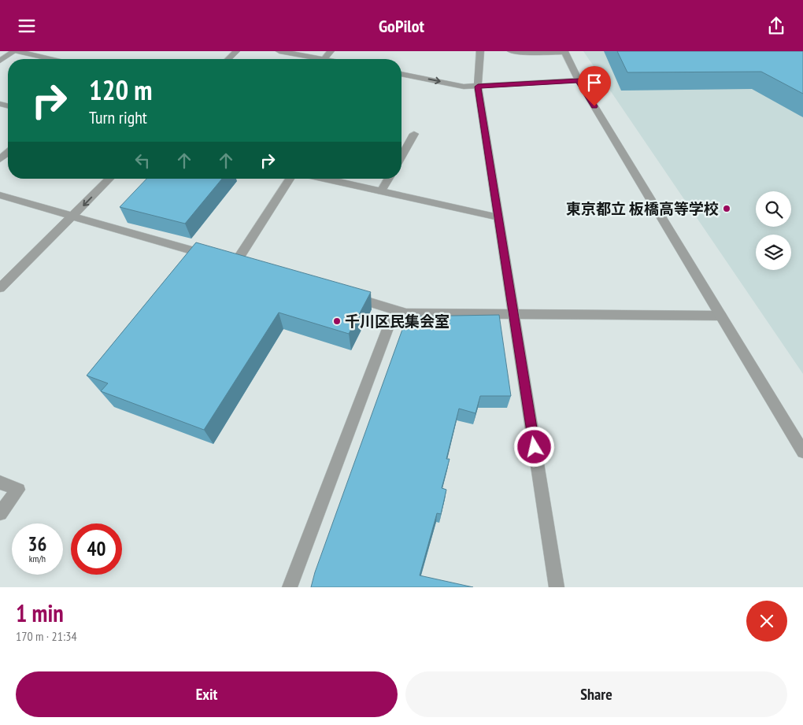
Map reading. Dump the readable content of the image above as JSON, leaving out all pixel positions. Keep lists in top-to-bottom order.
{
  "places": ["東京都立 板橋高等学校", "千川区民集会室"],
  "page": {
    "header": "GoPilot",
    "turn": ["120 m", "Turn right"],
    "speed": "36 km/h",
    "limit": "40",
    "heading": ["1 min", "170 m · 21:34"],
    "buttons": ["Exit", "Share"]
  }
}
